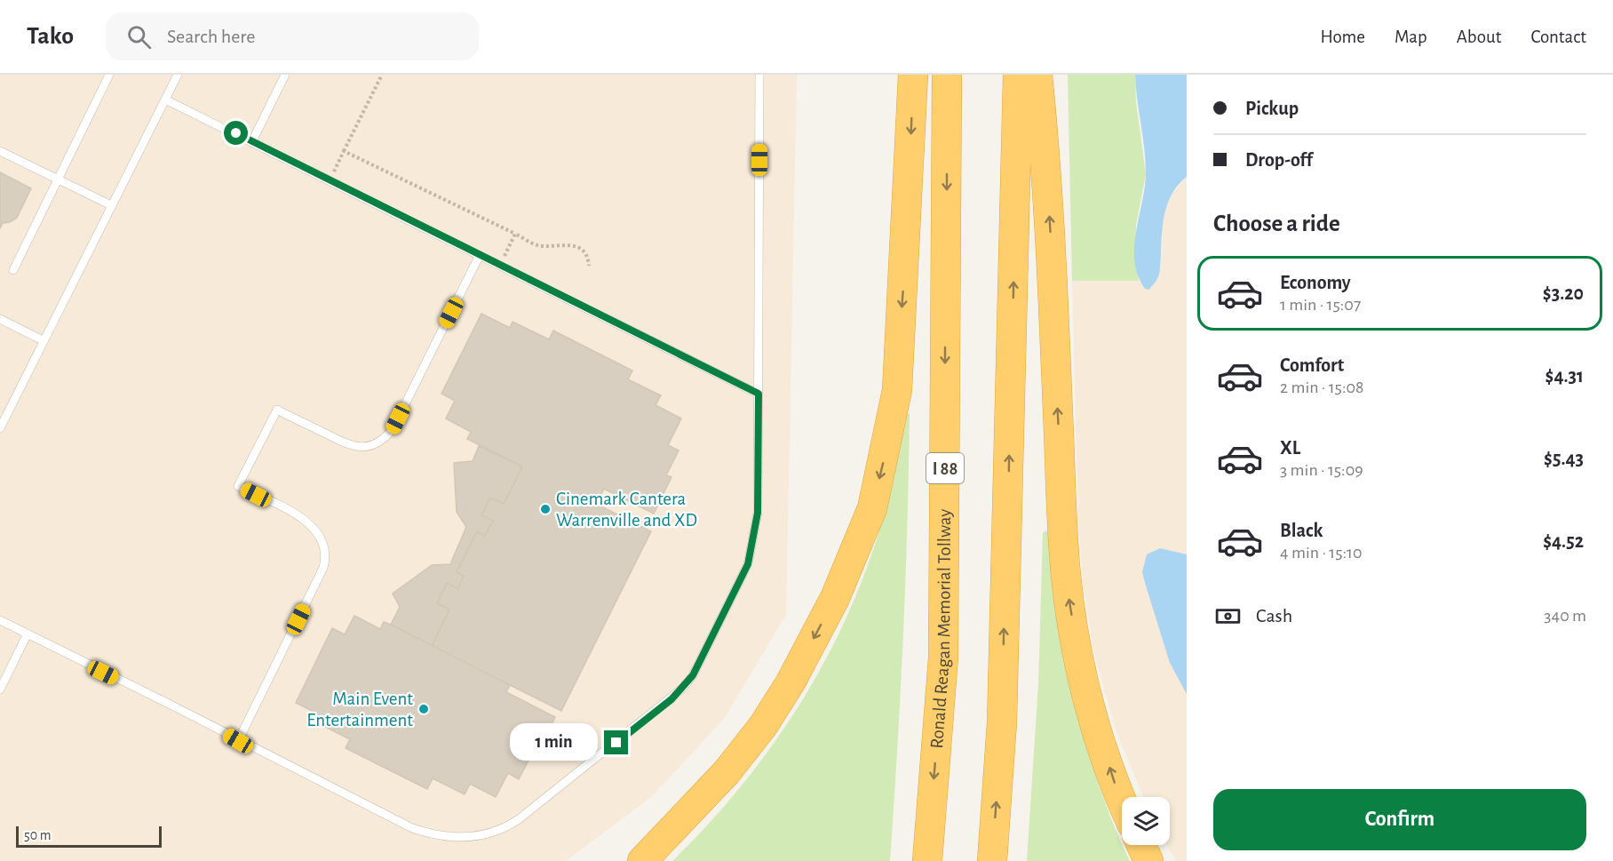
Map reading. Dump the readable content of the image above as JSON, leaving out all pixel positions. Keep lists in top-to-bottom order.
{
  "streets": {
    "highway": ["I 88", "Ronald Reagan Memorial Tollway"]
  },
  "places": ["Cinemark Cantera Warrenville and XD", "Main Event Entertainment"],
  "scale_bar": "50 m",
  "page": {
    "header": "Tako",
    "search": "Search here",
    "nav": [
      "Home",
      "Map",
      "About",
      "Contact"
    ],
    "banner": ["Pickup", "Drop-off"],
    "heading": "Choose a ride",
    "list": [
      {
        "name": "Economy",
        "note": "1 min · 15:07",
        "value": "$3.20"
      },
      {
        "name": "Comfort",
        "note": "2 min · 15:08",
        "value": "$4.31"
      },
      {
        "name": "XL",
        "note": "3 min · 15:09",
        "value": "$5.43"
      },
      {
        "name": "Black",
        "note": "4 min · 15:10",
        "value": "$4.52"
      }
    ],
    "pay": ["Cash", "340 m"],
    "bubble": "1 min",
    "buttons": "Confirm",
    "scale": "50 m"
  }
}
